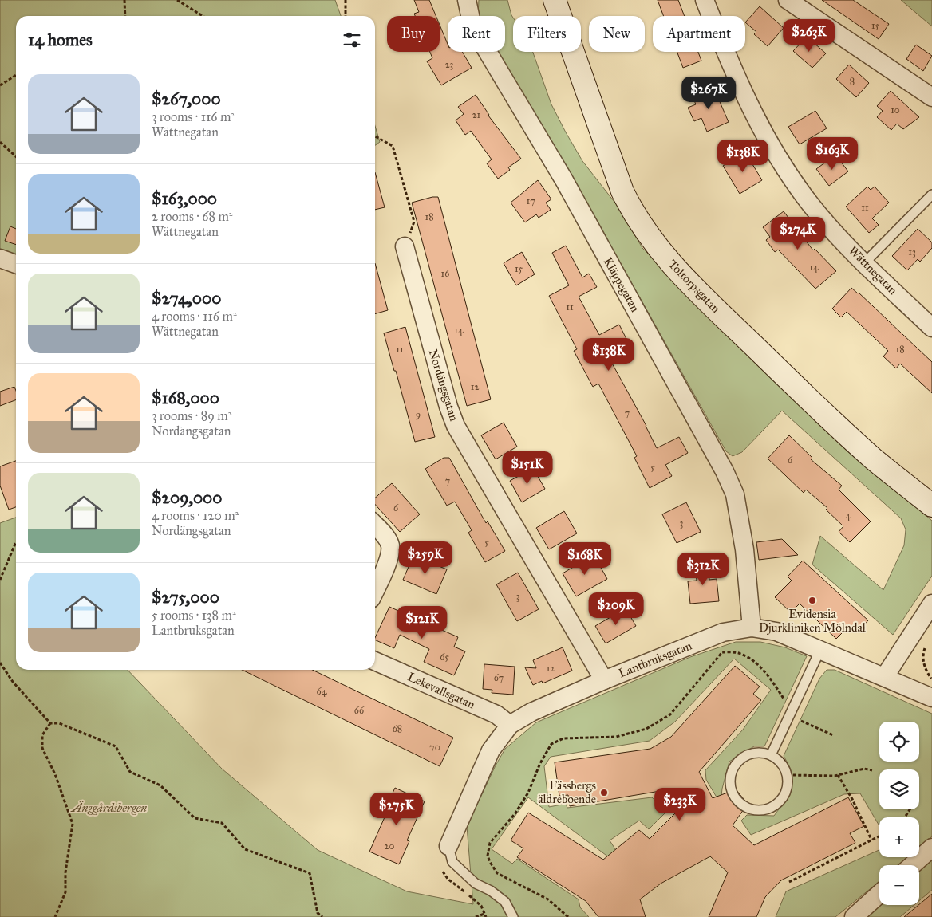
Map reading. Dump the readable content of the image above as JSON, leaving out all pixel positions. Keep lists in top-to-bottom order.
{
  "streets": {
    "street": [
      "Wättnegatan",
      "Kläppegatan",
      "Toltorpsgatan",
      "Nordängsgatan",
      "Lantbruksgatan",
      "Lekevallsgatan"
    ]
  },
  "crossings": [
    ["Kläppegatan", "Lantbruksgatan"],
    ["Nordängsgatan", "Lantbruksgatan"],
    ["Lantbruksgatan", "Lekevallsgatan"]
  ],
  "parks": ["Änggårdsbergen"],
  "places": ["Evidensia Djurkliniken Mölndal", "Fässbergs äldreboende"],
  "house_numbers": [
    "15",
    "23",
    "8",
    "10",
    "21",
    "17",
    "11",
    "18",
    "13",
    "14",
    "15",
    "16",
    "11",
    "14",
    "11",
    "18",
    "12",
    "7",
    "9",
    "6",
    "5",
    "7",
    "6",
    "4",
    "3",
    "5",
    "3",
    "65",
    "12",
    "67",
    "64",
    "66",
    "68",
    "70",
    "20"
  ],
  "page": {
    "chip": [
      "Buy",
      "Rent",
      "Filters",
      "New",
      "Apartment"
    ],
    "heading": "14 homes",
    "price": [
      "$263K",
      "$267K",
      "$163K",
      "$138K",
      "$274K",
      "$138K",
      "$151K",
      "$259K",
      "$168K",
      "$312K",
      "$209K",
      "$121K",
      "$233K",
      "$275K"
    ],
    "list": [
      {
        "name": "$267,000",
        "note": "3 rooms · 116 m² · Wättnegatan"
      },
      {
        "name": "$163,000",
        "note": "2 rooms · 68 m² · Wättnegatan"
      },
      {
        "name": "$274,000",
        "note": "4 rooms · 116 m² · Wättnegatan"
      },
      {
        "name": "$168,000",
        "note": "3 rooms · 89 m² · Nordängsgatan"
      },
      {
        "name": "$209,000",
        "note": "4 rooms · 120 m² · Nordängsgatan"
      },
      {
        "name": "$275,000",
        "note": "5 rooms · 138 m² · Lantbruksgatan"
      }
    ],
    "map_buttons": ["+", "−"]
  }
}
